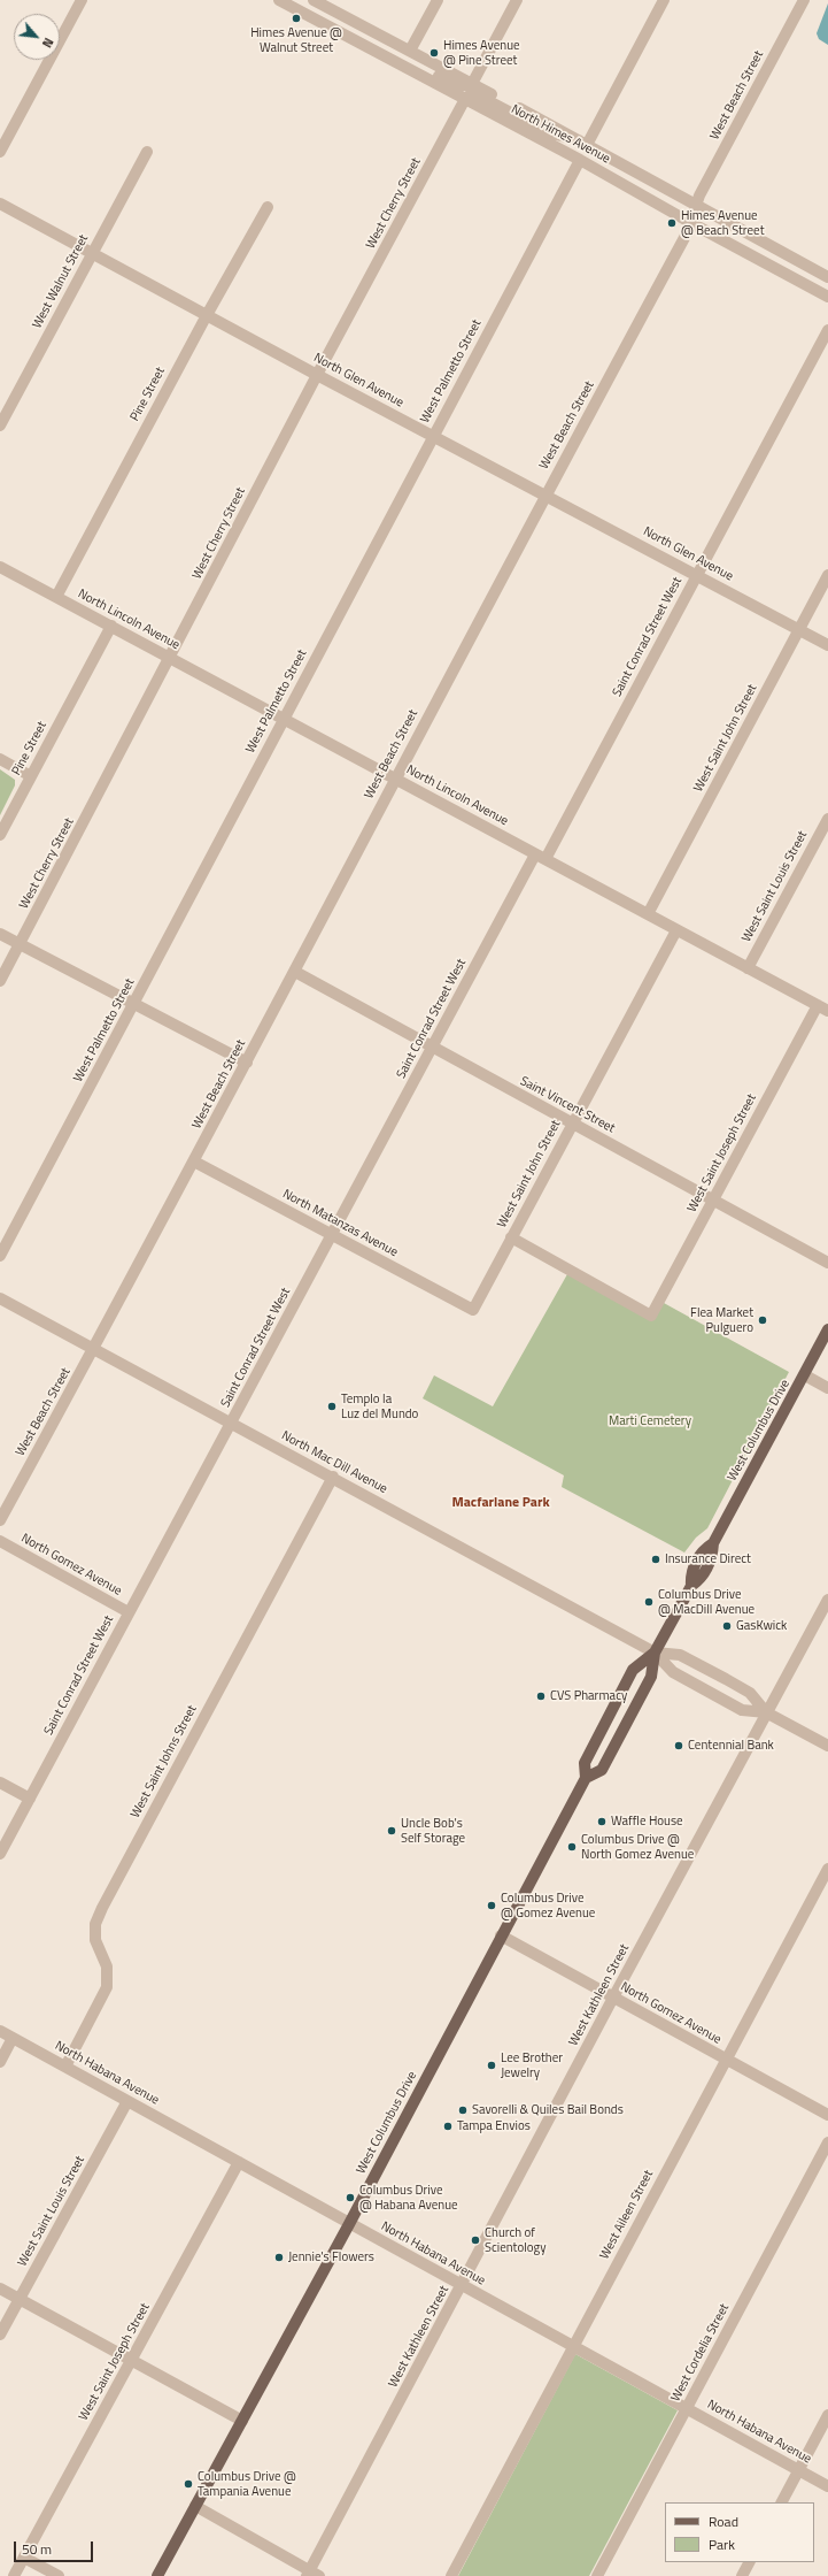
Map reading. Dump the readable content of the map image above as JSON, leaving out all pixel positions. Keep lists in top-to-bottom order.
{
  "streets": {
    "main road": ["West Columbus Drive"],
    "street": [
      "West Beach Street",
      "North Himes Avenue",
      "West Cherry Street",
      "West Walnut Street",
      "West Palmetto Street",
      "North Glen Avenue",
      "Pine Street",
      "North Lincoln Avenue",
      "Saint Conrad Street West",
      "West Saint John Street",
      "West Saint Louis Street",
      "Saint Vincent Street",
      "West Saint Joseph Street",
      "North Matanzas Avenue",
      "North Mac Dill Avenue",
      "North Gomez Avenue",
      "West Saint Johns Street",
      "West Kathleen Street",
      "North Habana Avenue",
      "West Aileen Street",
      "West Cordelia Street"
    ]
  },
  "crossings": [
    ["West Beach Street", "North Himes Avenue"],
    ["West Beach Street", "North Glen Avenue"],
    ["West Beach Street", "North Lincoln Avenue"],
    ["West Beach Street", "Saint Vincent Street"],
    ["West Beach Street", "North Matanzas Avenue"],
    ["West Beach Street", "North Mac Dill Avenue"],
    ["North Himes Avenue", "West Cherry Street"],
    ["North Himes Avenue", "West Palmetto Street"],
    ["West Cherry Street", "North Glen Avenue"],
    ["West Cherry Street", "North Lincoln Avenue"],
    ["West Walnut Street", "North Glen Avenue"],
    ["West Palmetto Street", "North Glen Avenue"],
    ["West Palmetto Street", "North Lincoln Avenue"],
    ["North Glen Avenue", "Pine Street"],
    ["North Glen Avenue", "Saint Conrad Street West"],
    ["North Glen Avenue", "West Saint John Street"],
    ["Pine Street", "North Lincoln Avenue"],
    ["North Lincoln Avenue", "Saint Conrad Street West"],
    ["North Lincoln Avenue", "West Saint John Street"],
    ["North Lincoln Avenue", "West Saint Louis Street"],
    ["North Lincoln Avenue", "West Saint Joseph Street"],
    ["Saint Conrad Street West", "Saint Vincent Street"],
    ["Saint Conrad Street West", "North Matanzas Avenue"],
    ["Saint Conrad Street West", "North Mac Dill Avenue"],
    ["Saint Conrad Street West", "North Gomez Avenue"],
    ["West Saint John Street", "Saint Vincent Street"],
    ["West Saint John Street", "West Saint Joseph Street"],
    ["West Saint John Street", "North Matanzas Avenue"],
    ["West Saint Louis Street", "North Habana Avenue"],
    ["Saint Vincent Street", "West Saint Joseph Street"],
    ["West Saint Joseph Street", "North Habana Avenue"],
    ["West Columbus Drive", "North Mac Dill Avenue"],
    ["West Columbus Drive", "North Gomez Avenue"],
    ["West Columbus Drive", "North Habana Avenue"],
    ["North Mac Dill Avenue", "West Saint Johns Street"],
    ["North Mac Dill Avenue", "West Kathleen Street"],
    ["North Gomez Avenue", "West Kathleen Street"],
    ["North Gomez Avenue", "West Aileen Street"],
    ["West Saint Johns Street", "North Habana Avenue"],
    ["West Kathleen Street", "North Habana Avenue"],
    ["North Habana Avenue", "West Aileen Street"],
    ["North Habana Avenue", "West Cordelia Street"]
  ],
  "districts": ["Macfarlane Park"],
  "parks": ["Marti Cemetery"],
  "places": [
    "Himes Avenue @ Walnut Street",
    "Himes Avenue @ Pine Street",
    "Himes Avenue @ Beach Street",
    "Flea Market Pulguero",
    "Templo la Luz del Mundo",
    "Insurance Direct",
    "Columbus Drive @ MacDill Avenue",
    "GasKwick",
    "CVS Pharmacy",
    "Centennial Bank",
    "Waffle House",
    "Uncle Bob's Self Storage",
    "Columbus Drive @ North Gomez Avenue",
    "Columbus Drive @ Gomez Avenue",
    "Lee Brother Jewelry",
    "Savorelli & Quiles Bail Bonds",
    "Tampa Envios",
    "Columbus Drive @ Habana Avenue",
    "Church of Scientology",
    "Jennie's Flowers",
    "Columbus Drive @ Tampania Avenue"
  ],
  "legend": ["Road", "Park"],
  "scale_bar": "50 m",
  "north": "bottom right"
}
